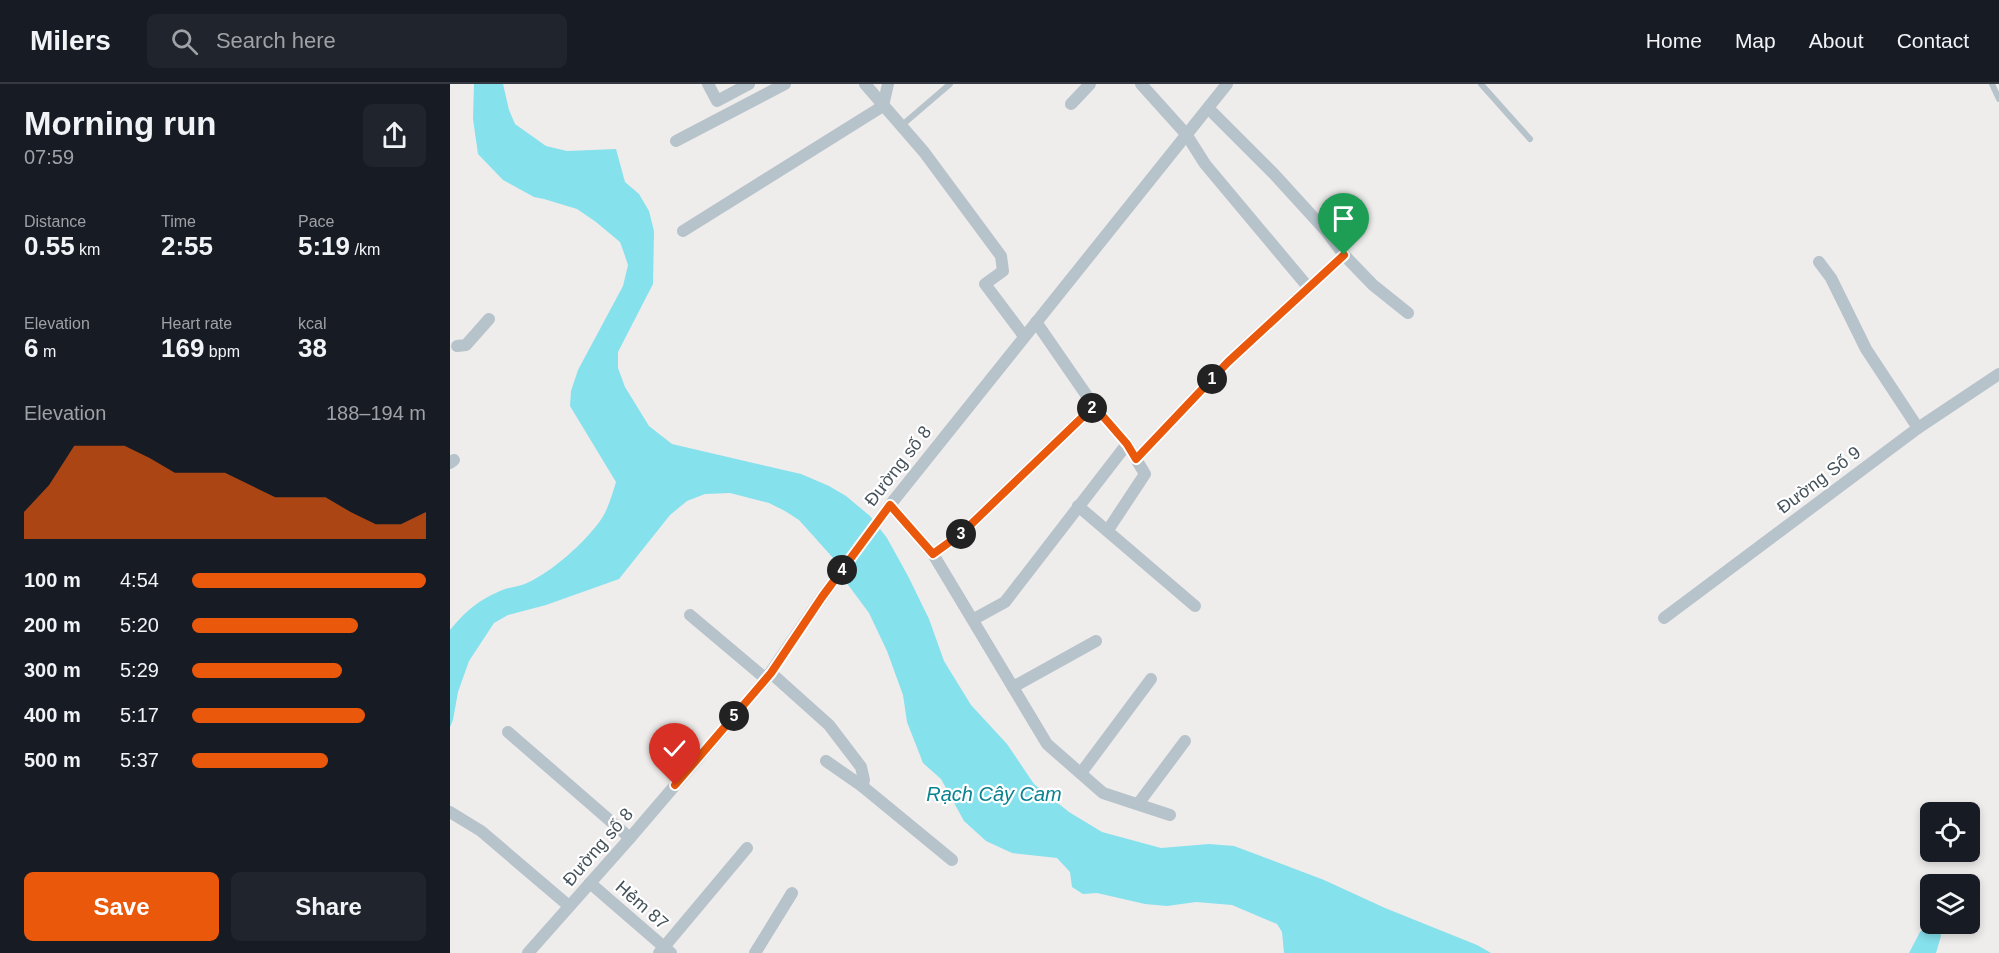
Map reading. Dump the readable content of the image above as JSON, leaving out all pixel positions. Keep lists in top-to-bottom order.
{
  "streets": {
    "street": ["Đường số 8", "Đường Số 9", "Hẻm 87"]
  },
  "crossings": [
    ["Đường số 8", "Hẻm 87"]
  ],
  "water": ["Rạch Cây Cam"],
  "page": {
    "header": "Milers",
    "search": "Search here",
    "nav": [
      "Home",
      "Map",
      "About",
      "Contact"
    ],
    "heading": ["Morning run", "07:59"],
    "stats": [
      ["Distance", "0.55 km"],
      ["Time", "2:55"],
      ["Pace", "5:19 /km"],
      ["Elevation", "6 m"],
      ["Heart rate", "169 bpm"],
      ["kcal", "38"]
    ],
    "pins": [
      "1",
      "2",
      "3",
      "4",
      "5"
    ],
    "chart": ["Elevation", "188–194 m"],
    "list": [
      {
        "name": "100 m",
        "note": "4:54"
      },
      {
        "name": "200 m",
        "note": "5:20"
      },
      {
        "name": "300 m",
        "note": "5:29"
      },
      {
        "name": "400 m",
        "note": "5:17"
      },
      {
        "name": "500 m",
        "note": "5:37"
      }
    ],
    "buttons": ["Save", "Share"]
  }
}
